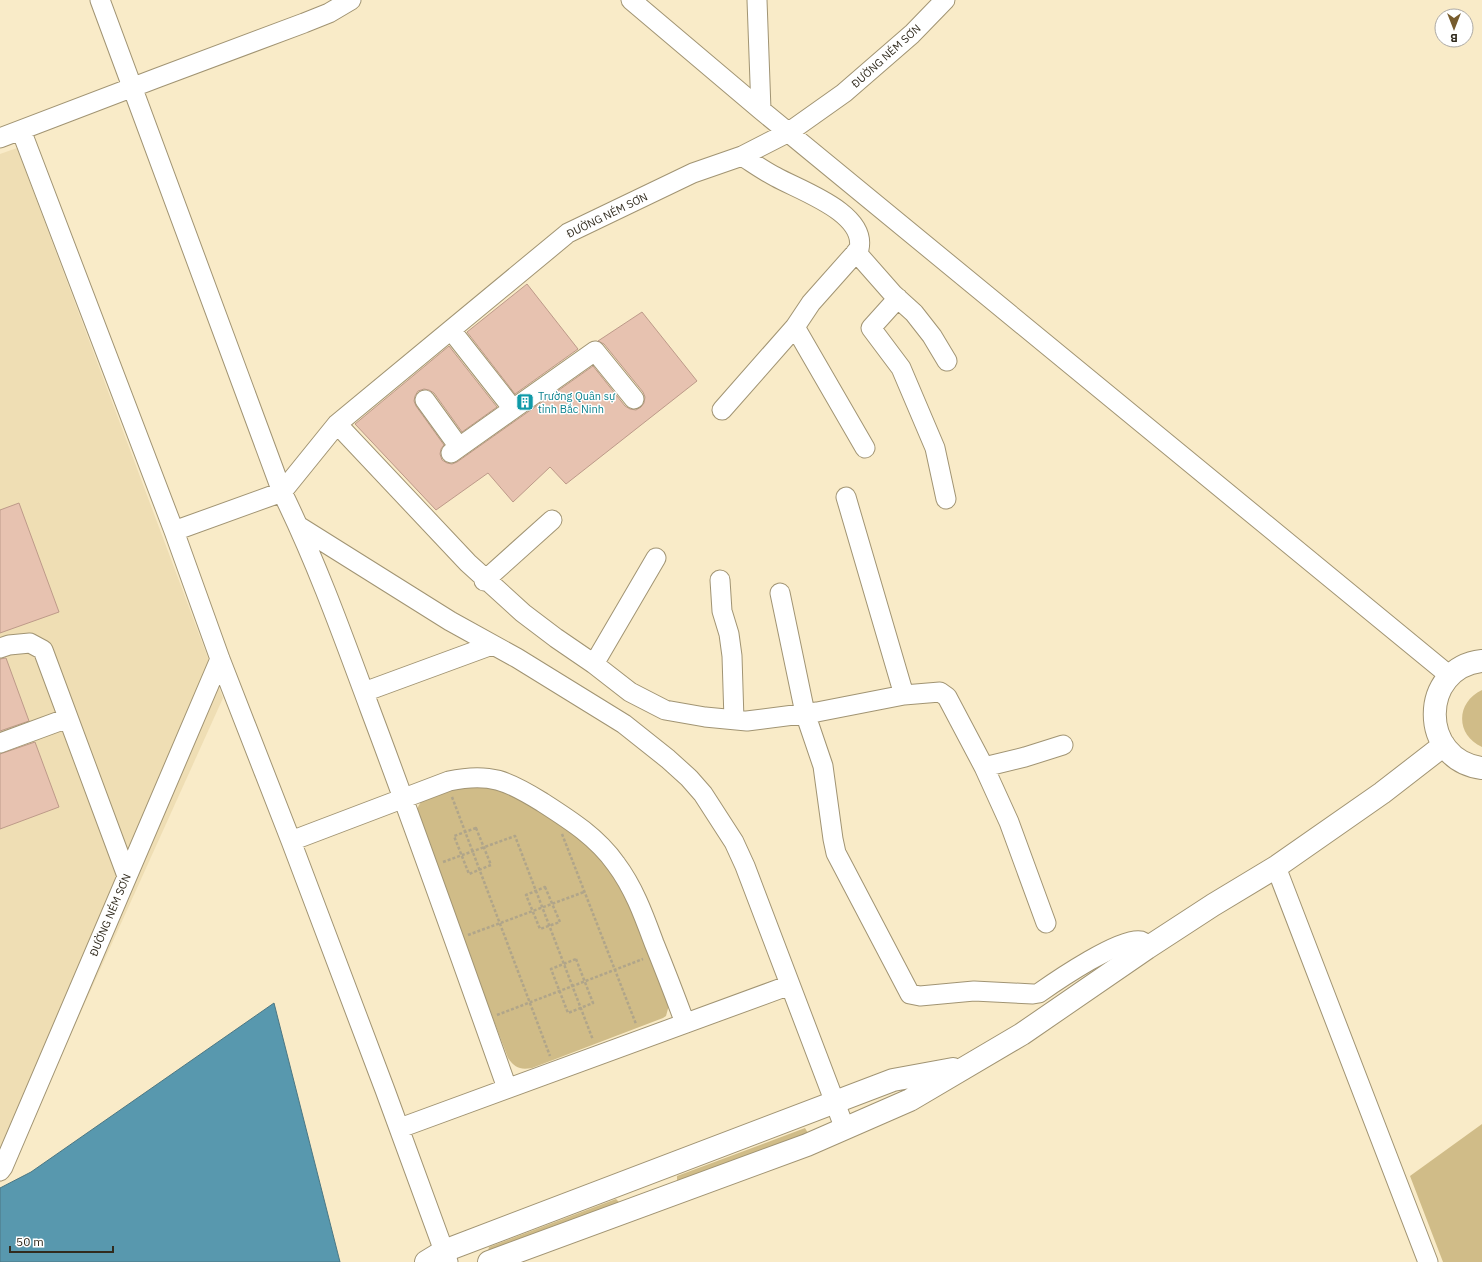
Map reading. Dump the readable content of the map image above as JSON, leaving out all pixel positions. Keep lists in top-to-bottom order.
{
  "streets": {
    "street": ["ĐƯỜNG NÉM SƠN"]
  },
  "places": {
    "building": ["Trường Quân sự tỉnh Bắc Ninh"]
  },
  "scale_bar": "50 m",
  "north": "bottom"
}
